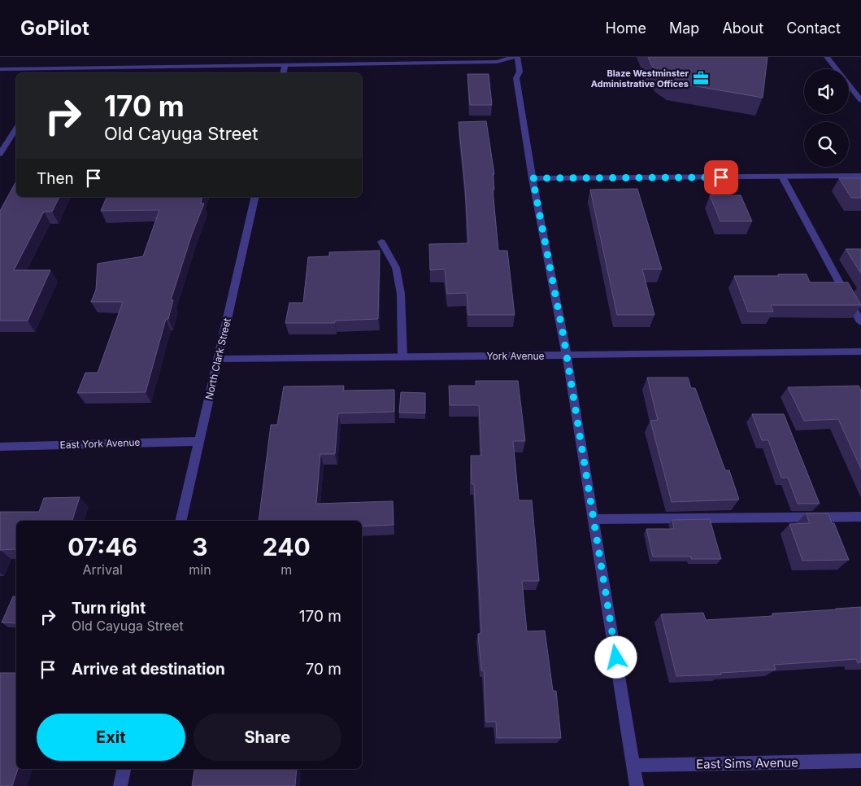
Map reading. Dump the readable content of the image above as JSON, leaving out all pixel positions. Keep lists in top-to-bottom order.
{
  "streets": {
    "street": [
      "York Avenue",
      "North Clark Street",
      "East York Avenue",
      "East Sims Avenue"
    ]
  },
  "crossings": [
    ["York Avenue", "North Clark Street"],
    ["North Clark Street", "East York Avenue"]
  ],
  "places": {
    "office": ["Blaze Westminster Administrative Offices"]
  },
  "page": {
    "header": "GoPilot",
    "nav": [
      "Home",
      "Map",
      "About",
      "Contact"
    ],
    "turn": ["170 m", "Old Cayuga Street"],
    "then": "Then",
    "eta": [
      "07:46",
      "Arrival",
      "3",
      "min",
      "240",
      "m"
    ],
    "list": [
      {
        "name": "Turn right",
        "note": "Old Cayuga Street",
        "value": "170 m"
      },
      {
        "name": "Arrive at destination",
        "value": "70 m"
      }
    ],
    "buttons": ["Exit", "Share"]
  }
}
